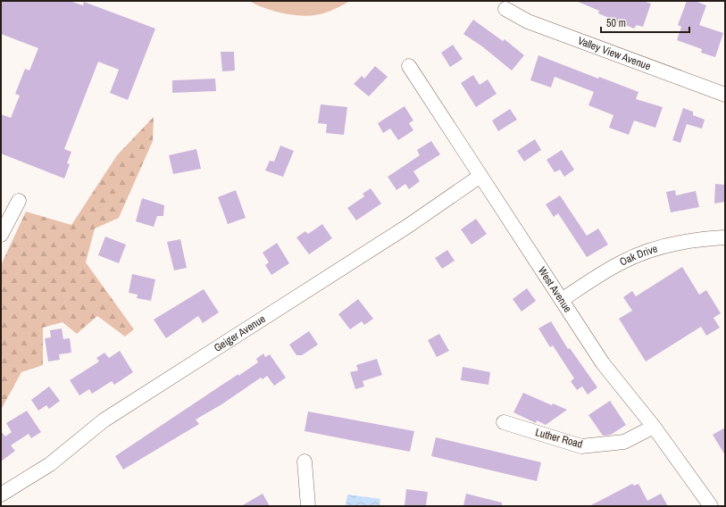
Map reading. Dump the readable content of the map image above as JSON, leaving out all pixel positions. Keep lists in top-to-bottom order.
{
  "streets": {
    "street": [
      "Valley View Avenue",
      "Oak Drive",
      "West Avenue",
      "Geiger Avenue",
      "Luther Road"
    ]
  },
  "crossings": [
    ["Oak Drive", "West Avenue"],
    ["West Avenue", "Geiger Avenue"],
    ["West Avenue", "Luther Road"]
  ],
  "scale_bar": "50 m"
}
